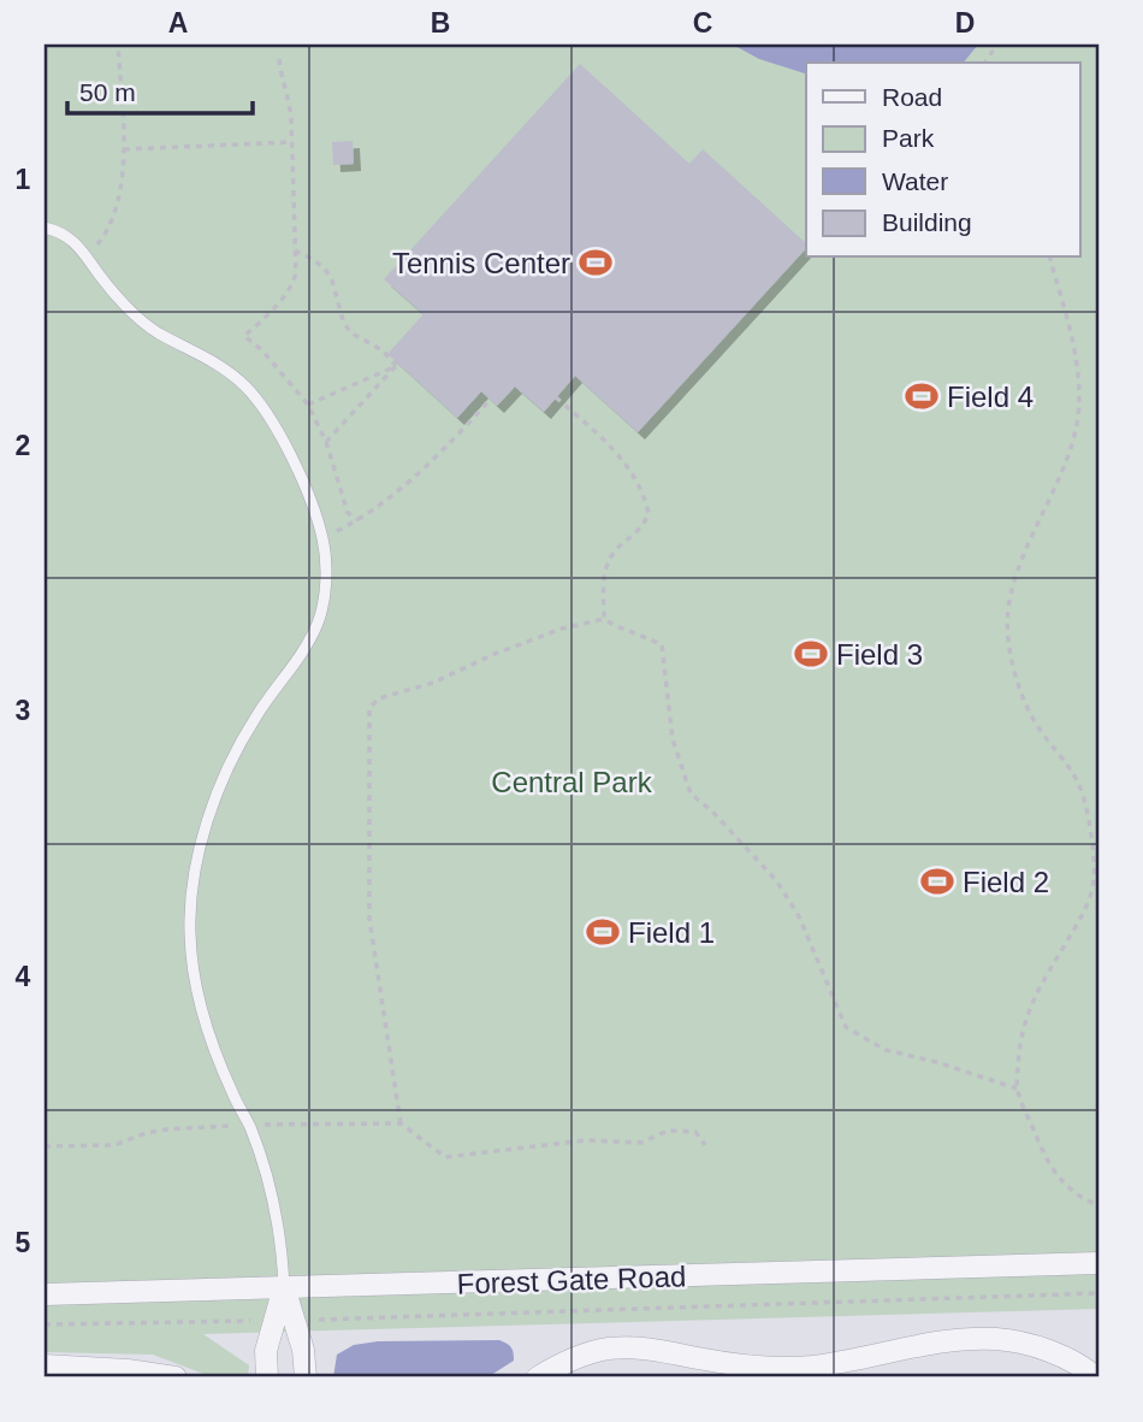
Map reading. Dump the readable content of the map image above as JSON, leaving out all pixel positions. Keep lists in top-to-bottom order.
{
  "streets": {
    "street": ["Forest Gate Road"]
  },
  "parks": ["Central Park"],
  "places": {
    "sports": [
      "Tennis Center",
      "Field 4",
      "Field 3",
      "Field 2",
      "Field 1"
    ]
  },
  "legend": [
    "Road",
    "Park",
    "Water",
    "Building"
  ],
  "scale_bar": "50 m",
  "grid": {
    "columns": [
      "A",
      "B",
      "C",
      "D"
    ],
    "rows": [
      "1",
      "2",
      "3",
      "4",
      "5"
    ]
  }
}
